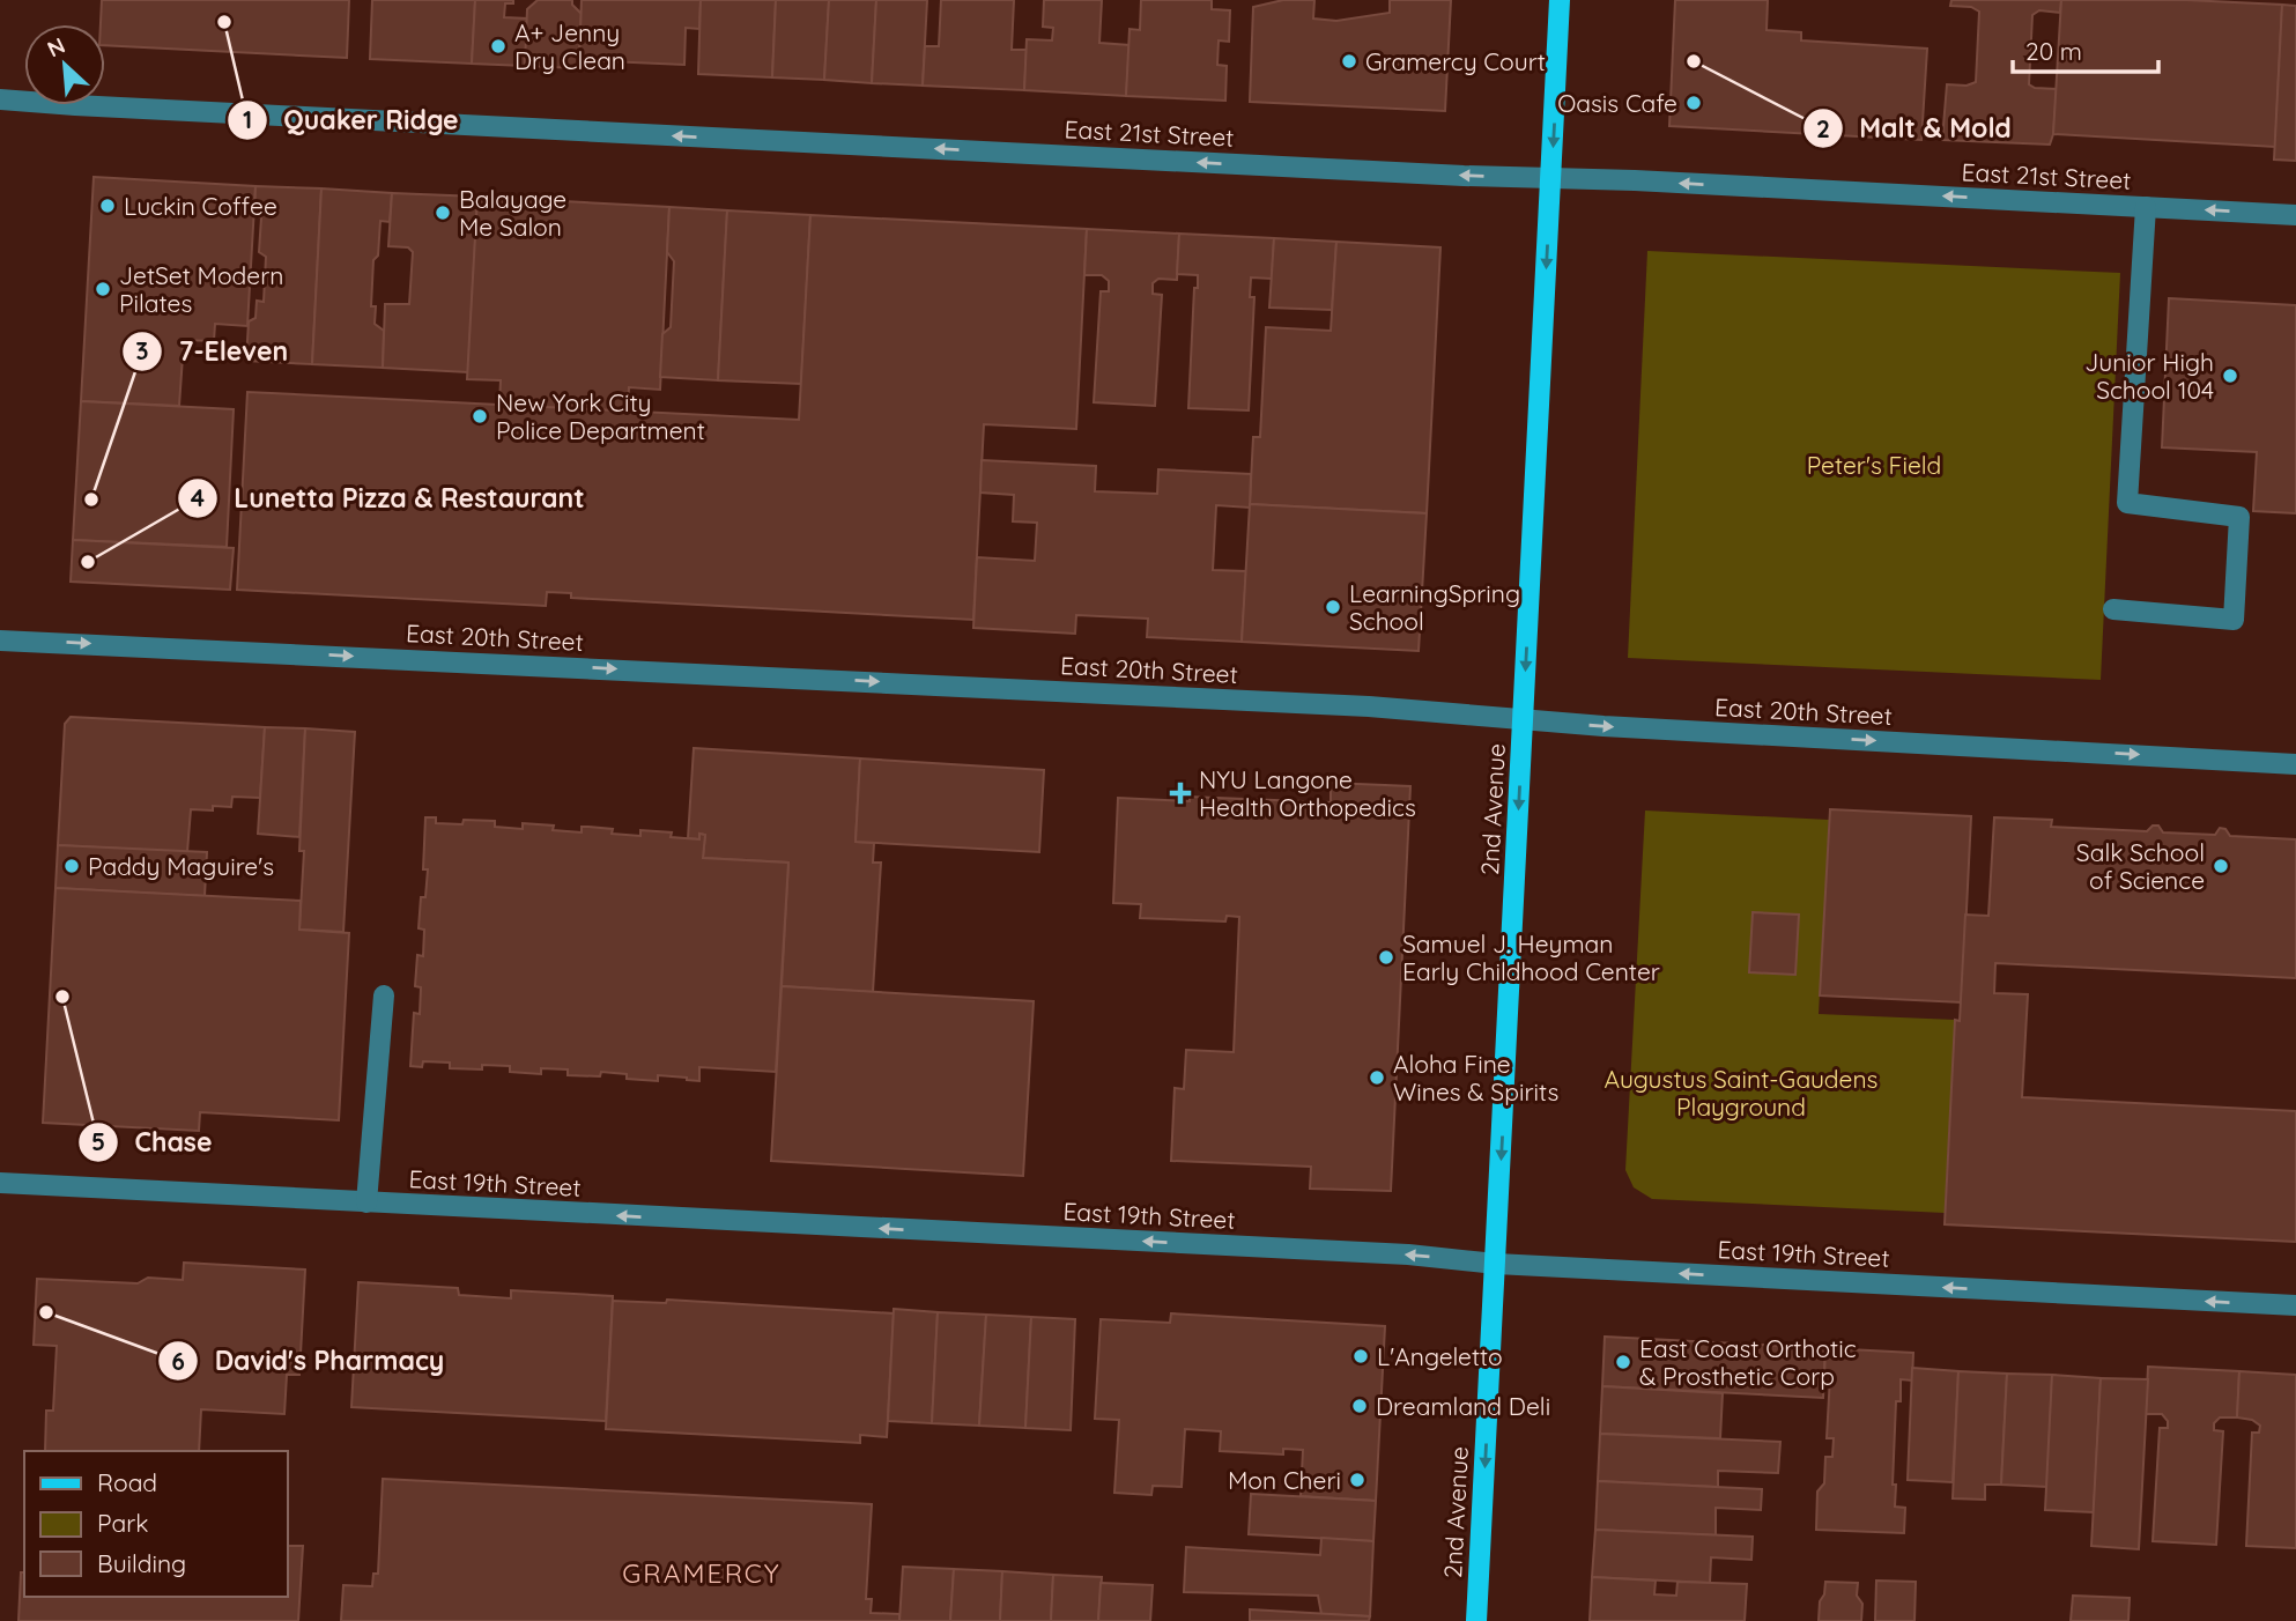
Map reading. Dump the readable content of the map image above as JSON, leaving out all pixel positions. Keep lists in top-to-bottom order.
{
  "streets": {
    "main road": ["2nd Avenue"],
    "street": ["East 21st Street", "East 20th Street", "East 19th Street"]
  },
  "crossings": [
    ["East 21st Street", "2nd Avenue"],
    ["East 20th Street", "2nd Avenue"],
    ["2nd Avenue", "East 19th Street"]
  ],
  "one_way": [
    "East 21st Street",
    "East 20th Street",
    "2nd Avenue",
    "East 19th Street"
  ],
  "districts": ["GRAMERCY"],
  "parks": ["Peter's Field", "Augustus Saint-Gaudens Playground"],
  "places": {
    "other": [
      "Quaker Ridge",
      "A+ Jenny Dry Clean",
      "Gramercy Court",
      "Malt & Mold",
      "Oasis Cafe",
      "Luckin Coffee",
      "Balayage Me Salon",
      "JetSet Modern Pilates",
      "Junior High School 104",
      "New York City Police Department",
      "7-Eleven",
      "Lunetta Pizza & Restaurant",
      "LearningSpring School",
      "Paddy Maguire's",
      "Salk School of Science",
      "Samuel J. Heyman Early Childhood Center",
      "Chase",
      "Aloha Fine Wines & Spirits",
      "David's Pharmacy",
      "L'Angeletto",
      "East Coast Orthotic & Prosthetic Corp",
      "Dreamland Deli",
      "Mon Cheri"
    ],
    "health": ["NYU Langone Health Orthopedics"]
  },
  "legend": ["Road", "Park", "Building"],
  "scale_bar": "20 m",
  "north": "top left"
}
